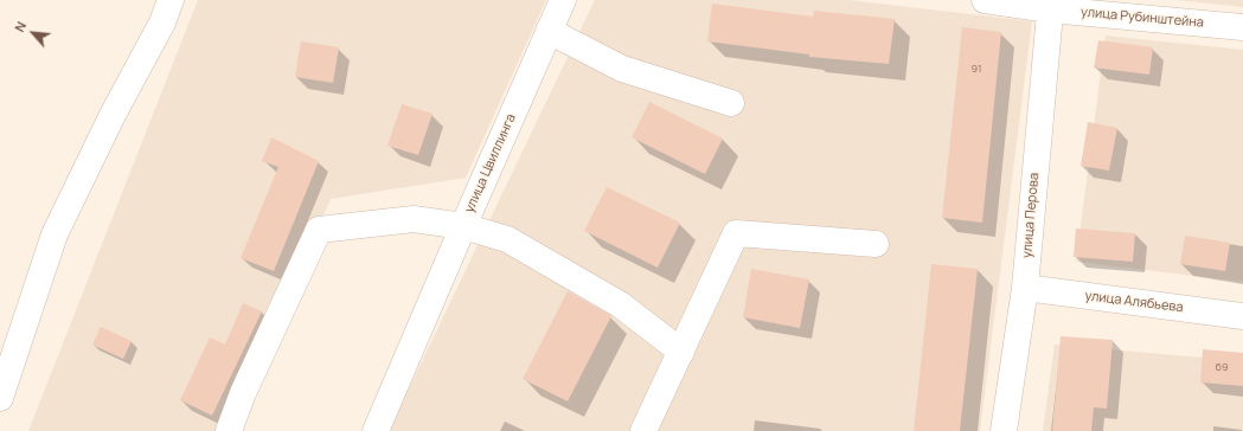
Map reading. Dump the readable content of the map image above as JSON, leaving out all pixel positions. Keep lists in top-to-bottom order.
{
  "streets": {
    "street": [
      "улица Рубинштейна",
      "улица Цвиллинга",
      "улица Перова",
      "улица Алябьева"
    ]
  },
  "crossings": [
    ["улица Рубинштейна", "улица Перова"],
    ["улица Перова", "улица Алябьева"]
  ],
  "house_numbers": ["91", "69"],
  "north": "top left"
}
